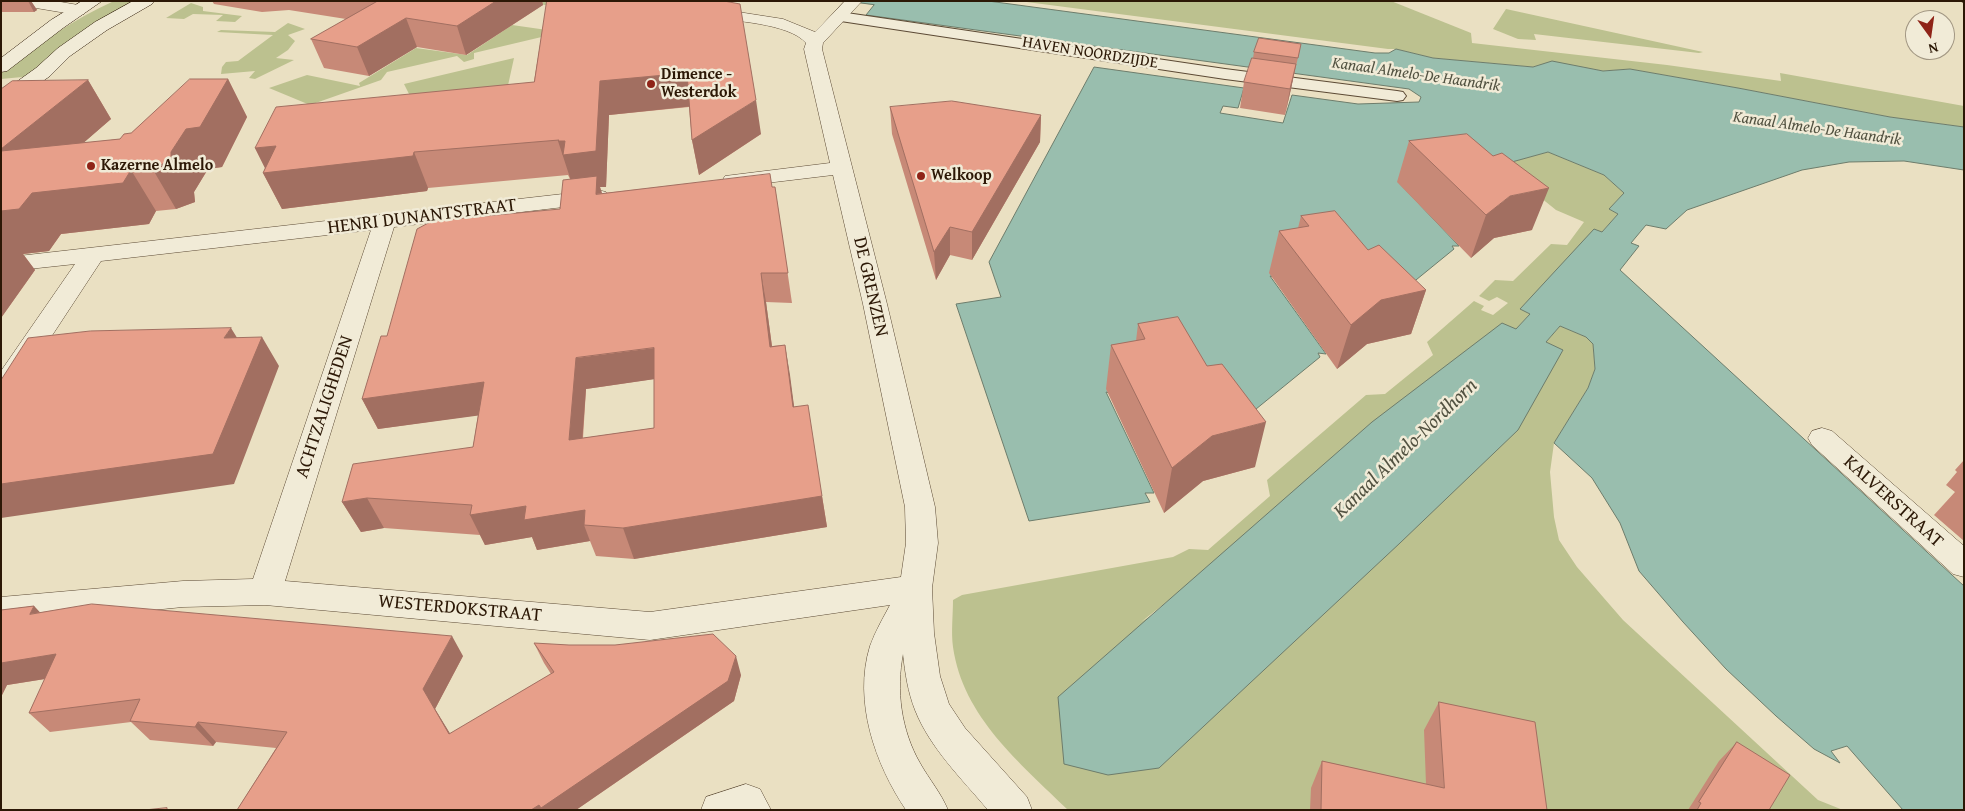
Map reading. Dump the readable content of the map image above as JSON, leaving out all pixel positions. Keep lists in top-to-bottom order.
{
  "streets": {
    "street": [
      "HAVEN NOORDZIJDE",
      "HENRI DUNANTSTRAAT",
      "DE GRENZEN",
      "ACHTZALIGHEDEN",
      "KALVERSTRAAT",
      "WESTERDOKSTRAAT"
    ]
  },
  "crossings": [
    ["HAVEN NOORDZIJDE", "DE GRENZEN"],
    ["HENRI DUNANTSTRAAT", "ACHTZALIGHEDEN"],
    ["DE GRENZEN", "WESTERDOKSTRAAT"],
    ["ACHTZALIGHEDEN", "WESTERDOKSTRAAT"]
  ],
  "water": ["Kanaal Almelo-De Haandrik", "Kanaal Almelo-Nordhorn"],
  "places": ["Dimence - Westerdok", "Kazerne Almelo", "Welkoop"],
  "north": "bottom"
}
